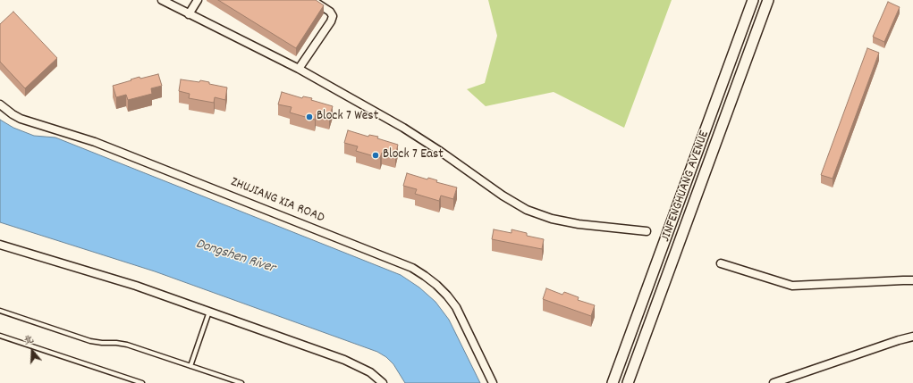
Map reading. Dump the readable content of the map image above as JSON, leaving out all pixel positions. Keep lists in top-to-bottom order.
{
  "streets": {
    "street": ["JINFENGHUANG AVENUE", "ZHUJIANG XIA ROAD"]
  },
  "water": ["Dongshen River"],
  "places": ["Block 7 West", "Block 7 East"],
  "north": "top"
}
